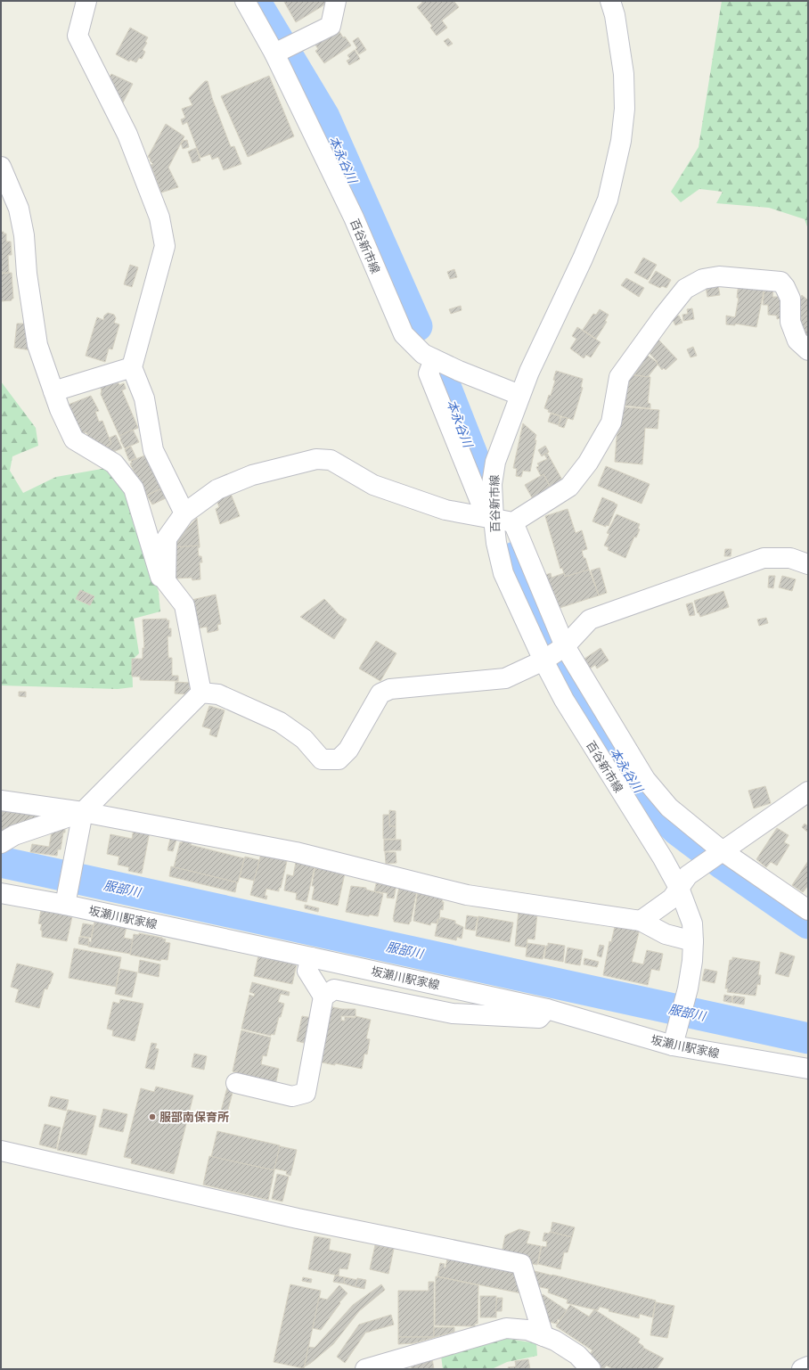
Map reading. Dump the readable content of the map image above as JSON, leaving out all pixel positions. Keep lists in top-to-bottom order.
{
  "streets": {
    "street": ["百谷新市線", "坂瀬川駅家線"]
  },
  "crossings": [
    ["百谷新市線", "坂瀬川駅家線"]
  ],
  "water": ["本永谷川", "服部川"],
  "places": ["服部南保育所"]
}
